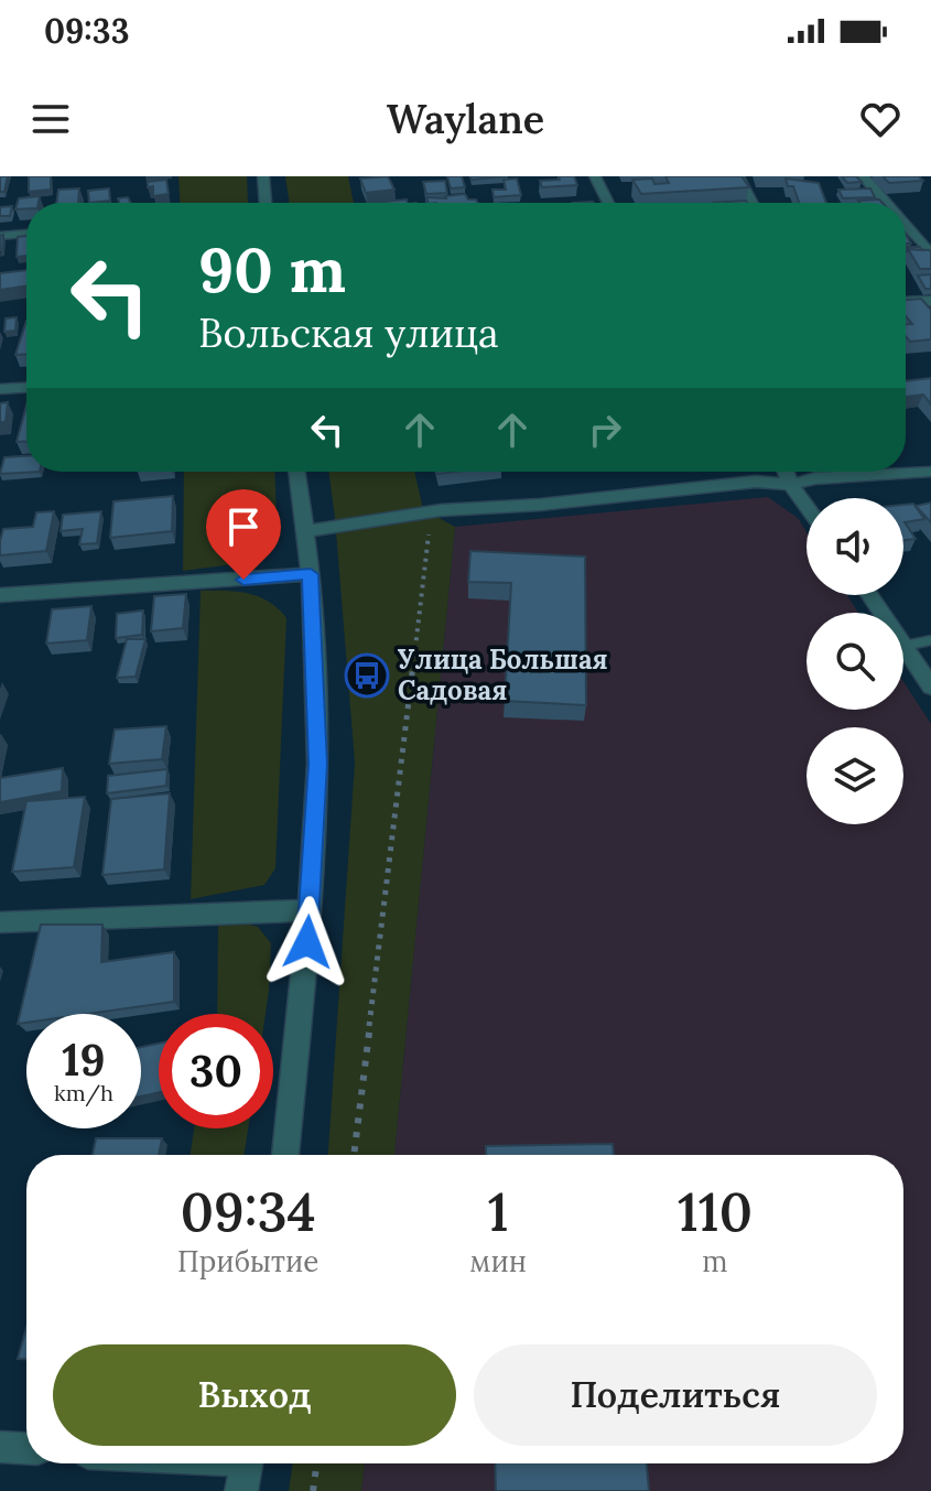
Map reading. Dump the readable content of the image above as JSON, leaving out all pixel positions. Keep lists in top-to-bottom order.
{
  "places": {
    "bus stop": ["Улица Большая Садовая"]
  },
  "page": {
    "status": "09:33",
    "header": "Waylane",
    "turn": ["90 m", "Вольская улица"],
    "speed": "19 km/h",
    "limit": "30",
    "eta": [
      "09:34",
      "Прибытие",
      "1",
      "мин",
      "110",
      "m"
    ],
    "buttons": ["Выход", "Поделиться"]
  }
}
